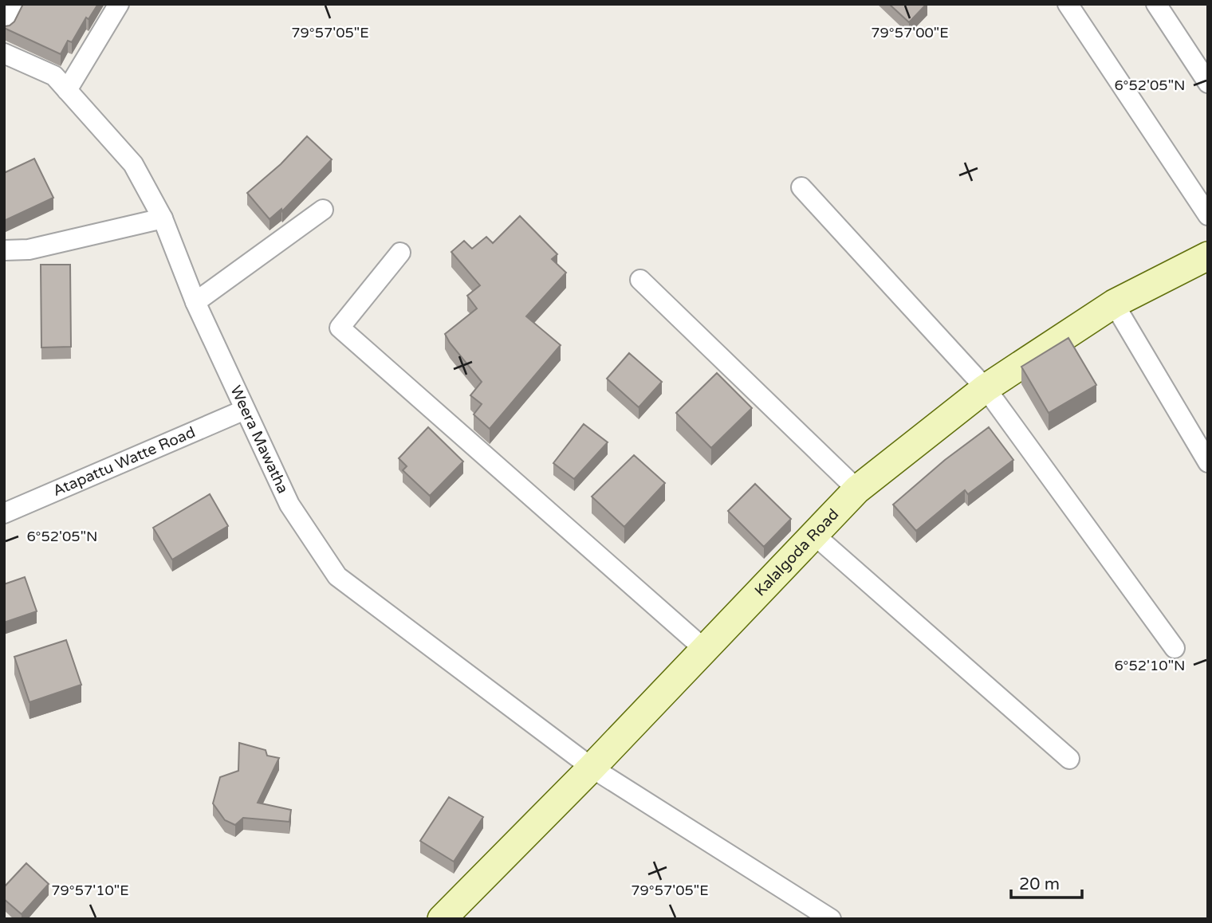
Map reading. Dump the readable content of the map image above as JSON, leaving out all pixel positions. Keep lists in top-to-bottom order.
{
  "streets": {
    "street": ["Weera Mawatha", "Atapattu Watte Road", "Kalalgoda Road"]
  },
  "crossings": [
    ["Weera Mawatha", "Atapattu Watte Road"],
    ["Weera Mawatha", "Kalalgoda Road"]
  ],
  "scale_bar": "20 m",
  "coordinates": [
    "79°57'00\"E",
    "79°57'05\"E",
    "6°52'05\"N",
    "6°52'10\"N",
    "79°57'10\"E"
  ]
}
